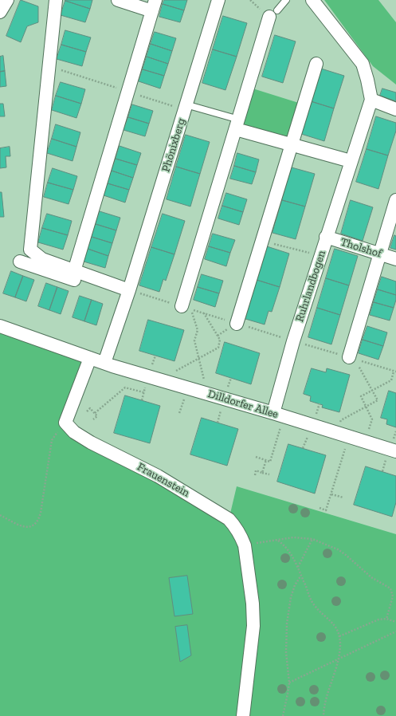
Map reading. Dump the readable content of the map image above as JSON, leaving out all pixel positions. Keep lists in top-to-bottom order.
{
  "streets": {
    "street": [
      "Phönixberg",
      "Tholshof",
      "Ruhrlandbogen",
      "Dilldorfer Allee",
      "Frauenstein"
    ]
  },
  "crossings": [
    ["Phönixberg", "Dilldorfer Allee"],
    ["Tholshof", "Ruhrlandbogen"],
    ["Ruhrlandbogen", "Dilldorfer Allee"]
  ]
}
